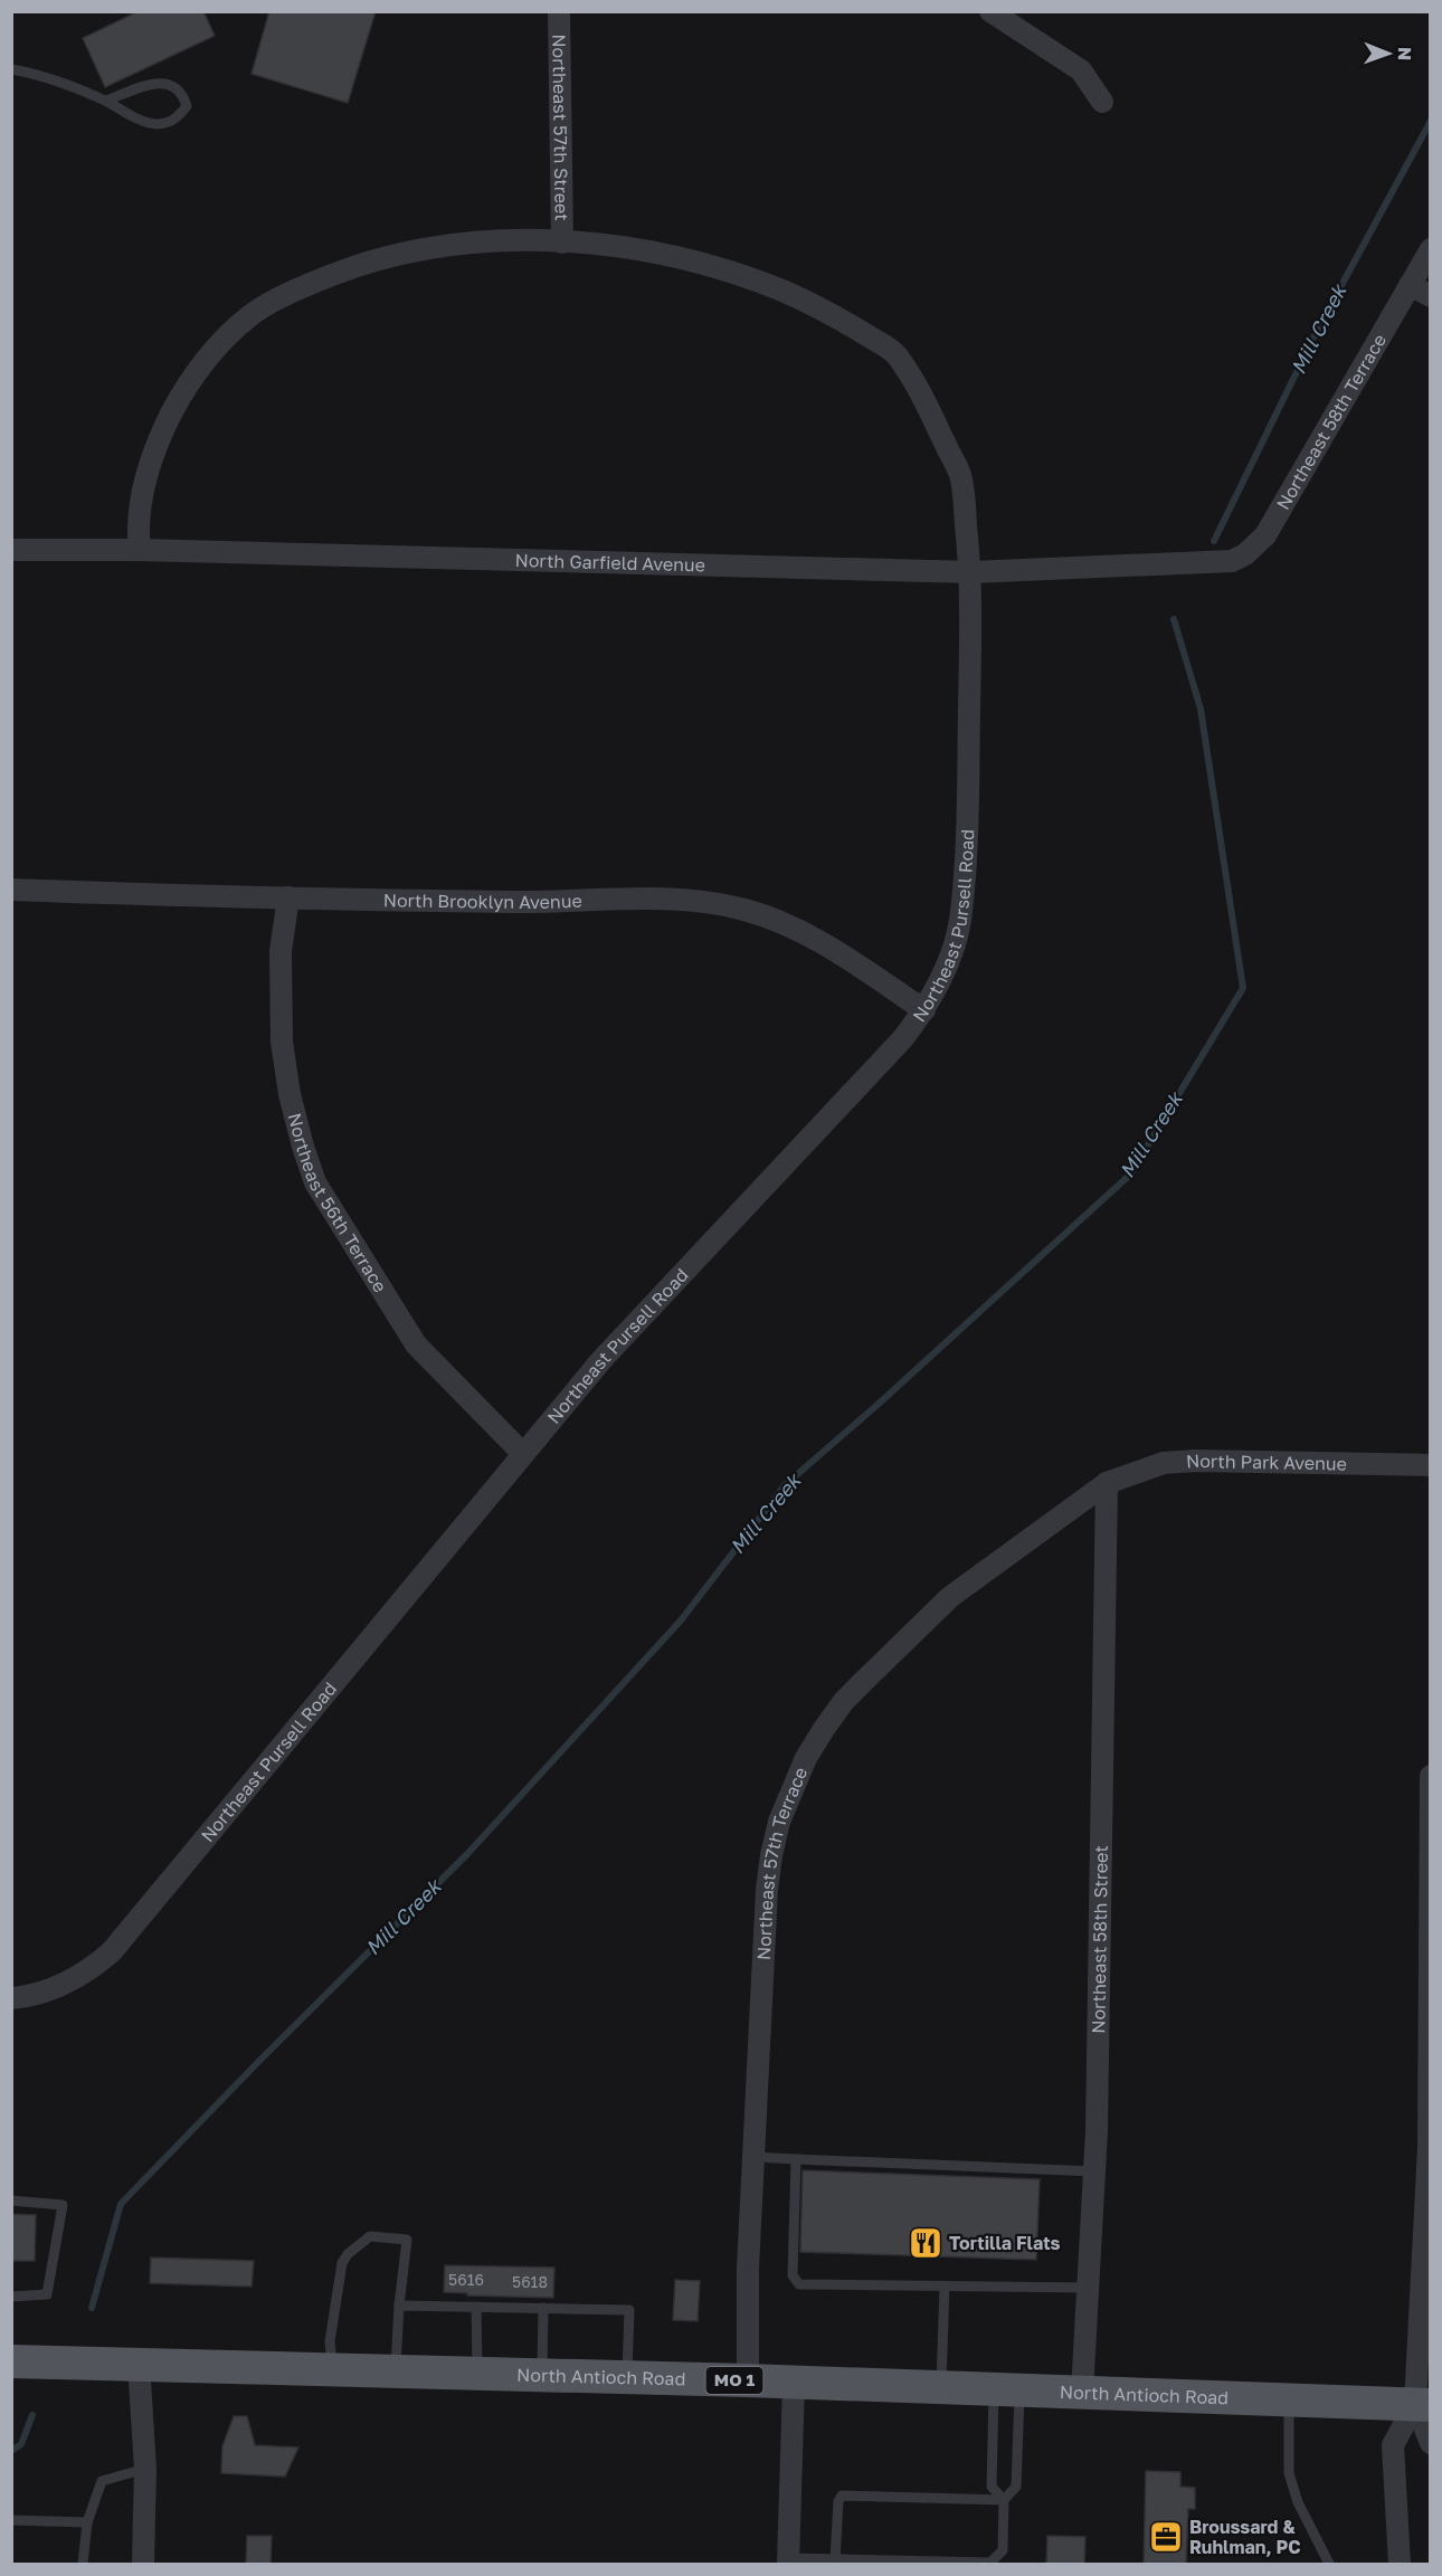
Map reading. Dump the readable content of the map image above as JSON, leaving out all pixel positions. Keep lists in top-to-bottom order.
{
  "streets": {
    "main road": ["North Antioch Road", "MO 1"],
    "street": [
      "Northeast 57th Street",
      "Northeast 58th Terrace",
      "North Garfield Avenue",
      "North Brooklyn Avenue",
      "Northeast Pursell Road",
      "Northeast 56th Terrace",
      "North Park Avenue",
      "Northeast 57th Terrace",
      "Northeast 58th Street"
    ]
  },
  "crossings": [
    ["Northeast 57th Street", "Northeast Pursell Road"],
    ["Northeast 58th Terrace", "North Garfield Avenue"],
    ["North Garfield Avenue", "Northeast Pursell Road"],
    ["North Brooklyn Avenue", "Northeast Pursell Road"],
    ["North Brooklyn Avenue", "Northeast 56th Terrace"],
    ["Northeast Pursell Road", "Northeast 56th Terrace"],
    ["North Park Avenue", "Northeast 57th Terrace"],
    ["North Park Avenue", "Northeast 58th Street"],
    ["Northeast 57th Terrace", "Northeast 58th Street"],
    ["Northeast 57th Terrace", "North Antioch Road"],
    ["Northeast 58th Street", "North Antioch Road"]
  ],
  "water": ["Mill Creek"],
  "places": {
    "restaurant": ["Tortilla Flats"],
    "office": ["Broussard & Ruhlman, PC"]
  },
  "house_numbers": ["5616", "5618"],
  "north": "right"
}
